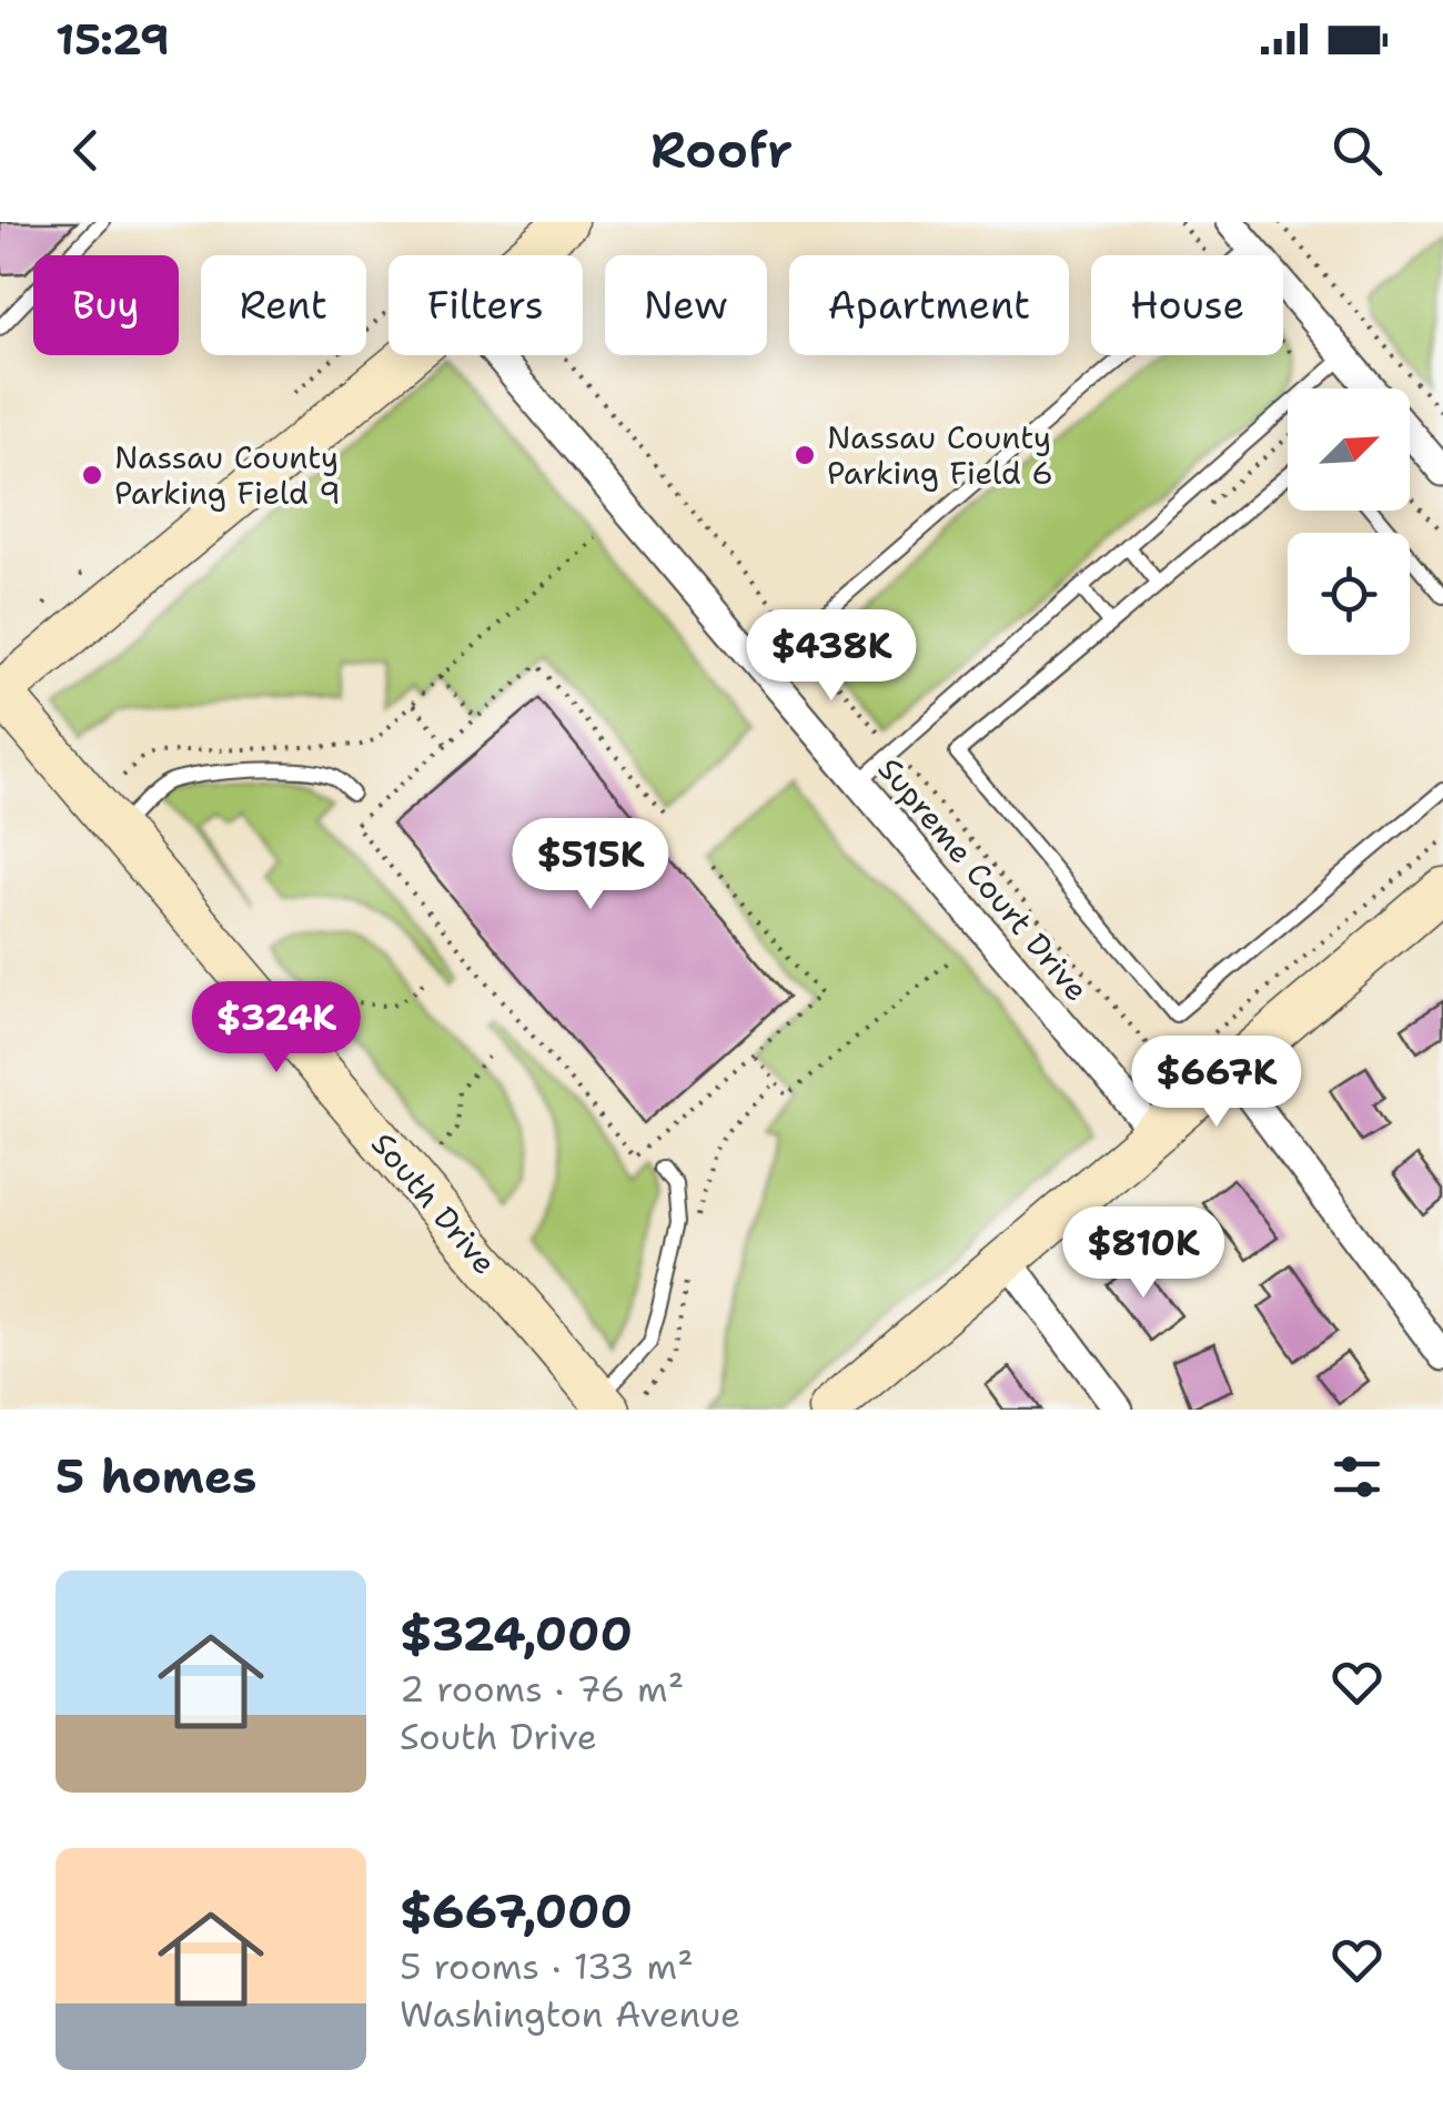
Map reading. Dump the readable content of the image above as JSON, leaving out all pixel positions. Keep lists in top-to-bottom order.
{
  "streets": {
    "street": ["Supreme Court Drive", "South Drive"]
  },
  "places": ["Nassau County Parking Field 6", "Nassau County Parking Field 9"],
  "north": "top right",
  "page": {
    "status": "15:29",
    "header": "Roofr",
    "chip": [
      "Buy",
      "Rent",
      "Filters",
      "New",
      "Apartment",
      "House"
    ],
    "price": [
      "$438K",
      "$515K",
      "$324K",
      "$667K",
      "$810K"
    ],
    "heading": "5 homes",
    "list": [
      {
        "name": "$324,000",
        "note": "2 rooms · 76 m² · South Drive"
      },
      {
        "name": "$667,000",
        "note": "5 rooms · 133 m² · Washington Avenue"
      }
    ]
  }
}
